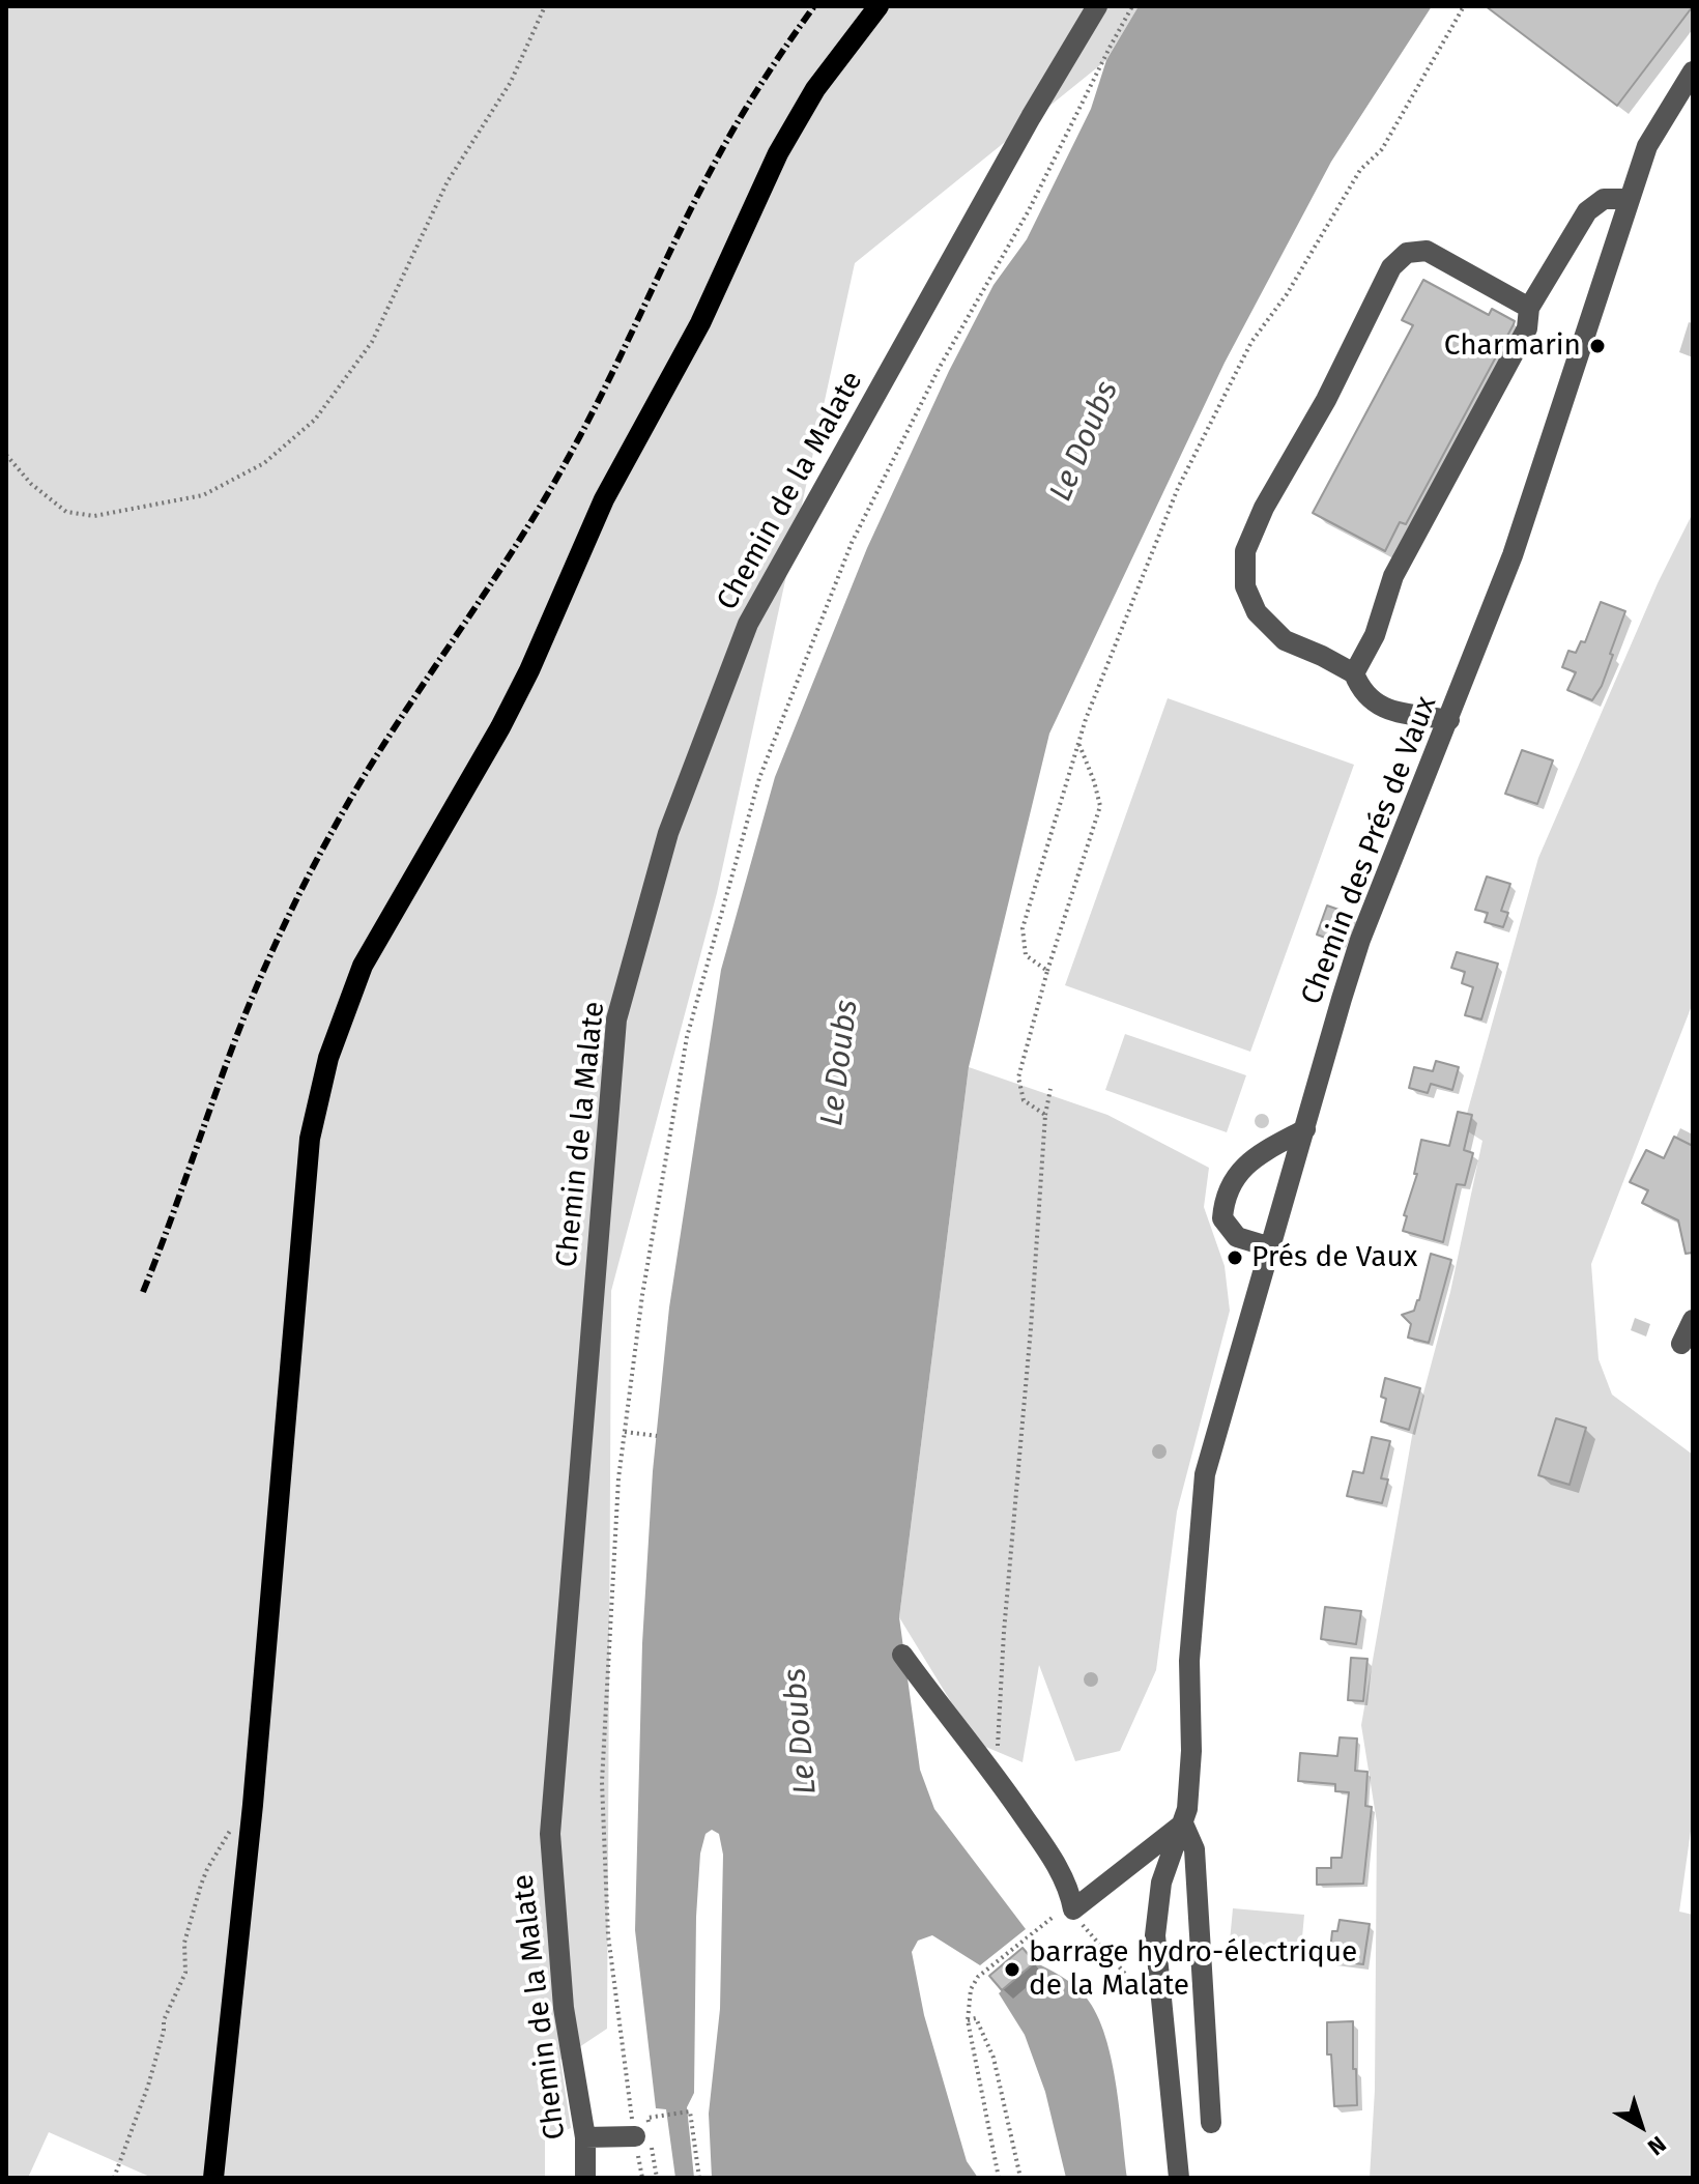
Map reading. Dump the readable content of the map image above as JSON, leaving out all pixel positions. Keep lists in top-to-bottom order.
{
  "streets": {
    "street": ["Chemin de la Malate", "Chemin des Prés de Vaux"]
  },
  "water": ["Le Doubs"],
  "places": ["Charmarin", "Prés de Vaux", "barrage hydro-électrique de la Malate"],
  "north": "bottom right"
}
